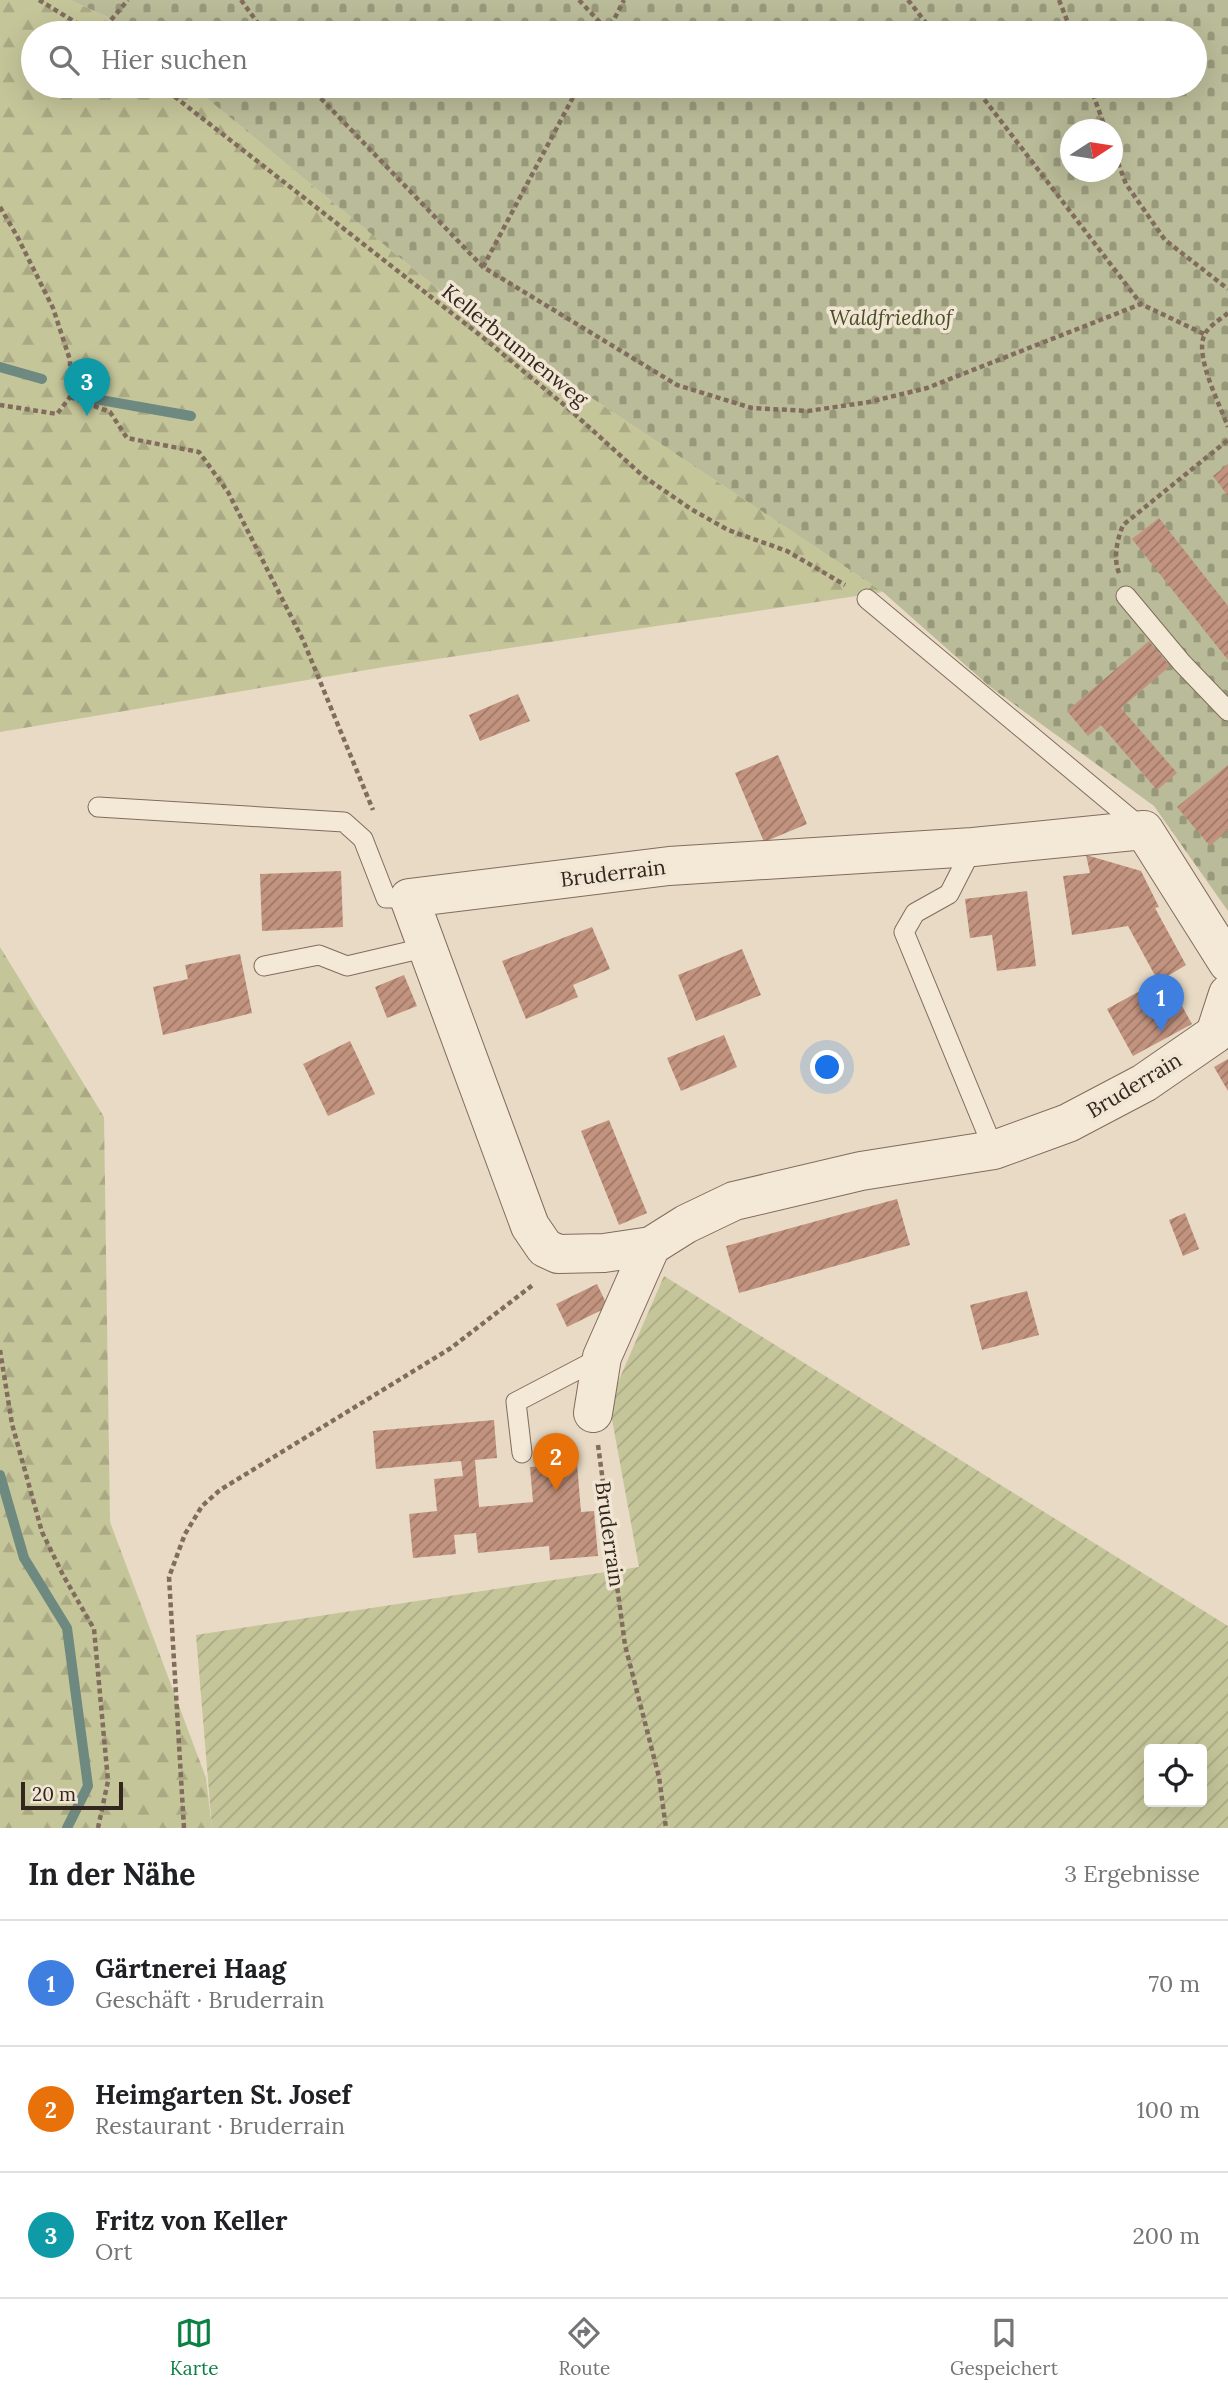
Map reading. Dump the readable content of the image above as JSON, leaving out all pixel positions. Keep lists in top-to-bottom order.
{
  "streets": {
    "street": ["Bruderrain"],
    "path": ["Kellerbrunnenweg"]
  },
  "parks": ["Waldfriedhof"],
  "scale_bar": "20 m",
  "north": "right",
  "page": {
    "search": "Hier suchen",
    "pins": ["3", "1", "2"],
    "scale": "20 m",
    "heading": ["In der Nähe", "3 Ergebnisse"],
    "list": [
      {
        "mark": "1",
        "name": "Gärtnerei Haag",
        "note": "Geschäft · Bruderrain",
        "value": "70 m"
      },
      {
        "mark": "2",
        "name": "Heimgarten St. Josef",
        "note": "Restaurant · Bruderrain",
        "value": "100 m"
      },
      {
        "mark": "3",
        "name": "Fritz von Keller",
        "note": "Ort",
        "value": "200 m"
      }
    ],
    "nav": ["Karte", "Route", "Gespeichert"]
  }
}
